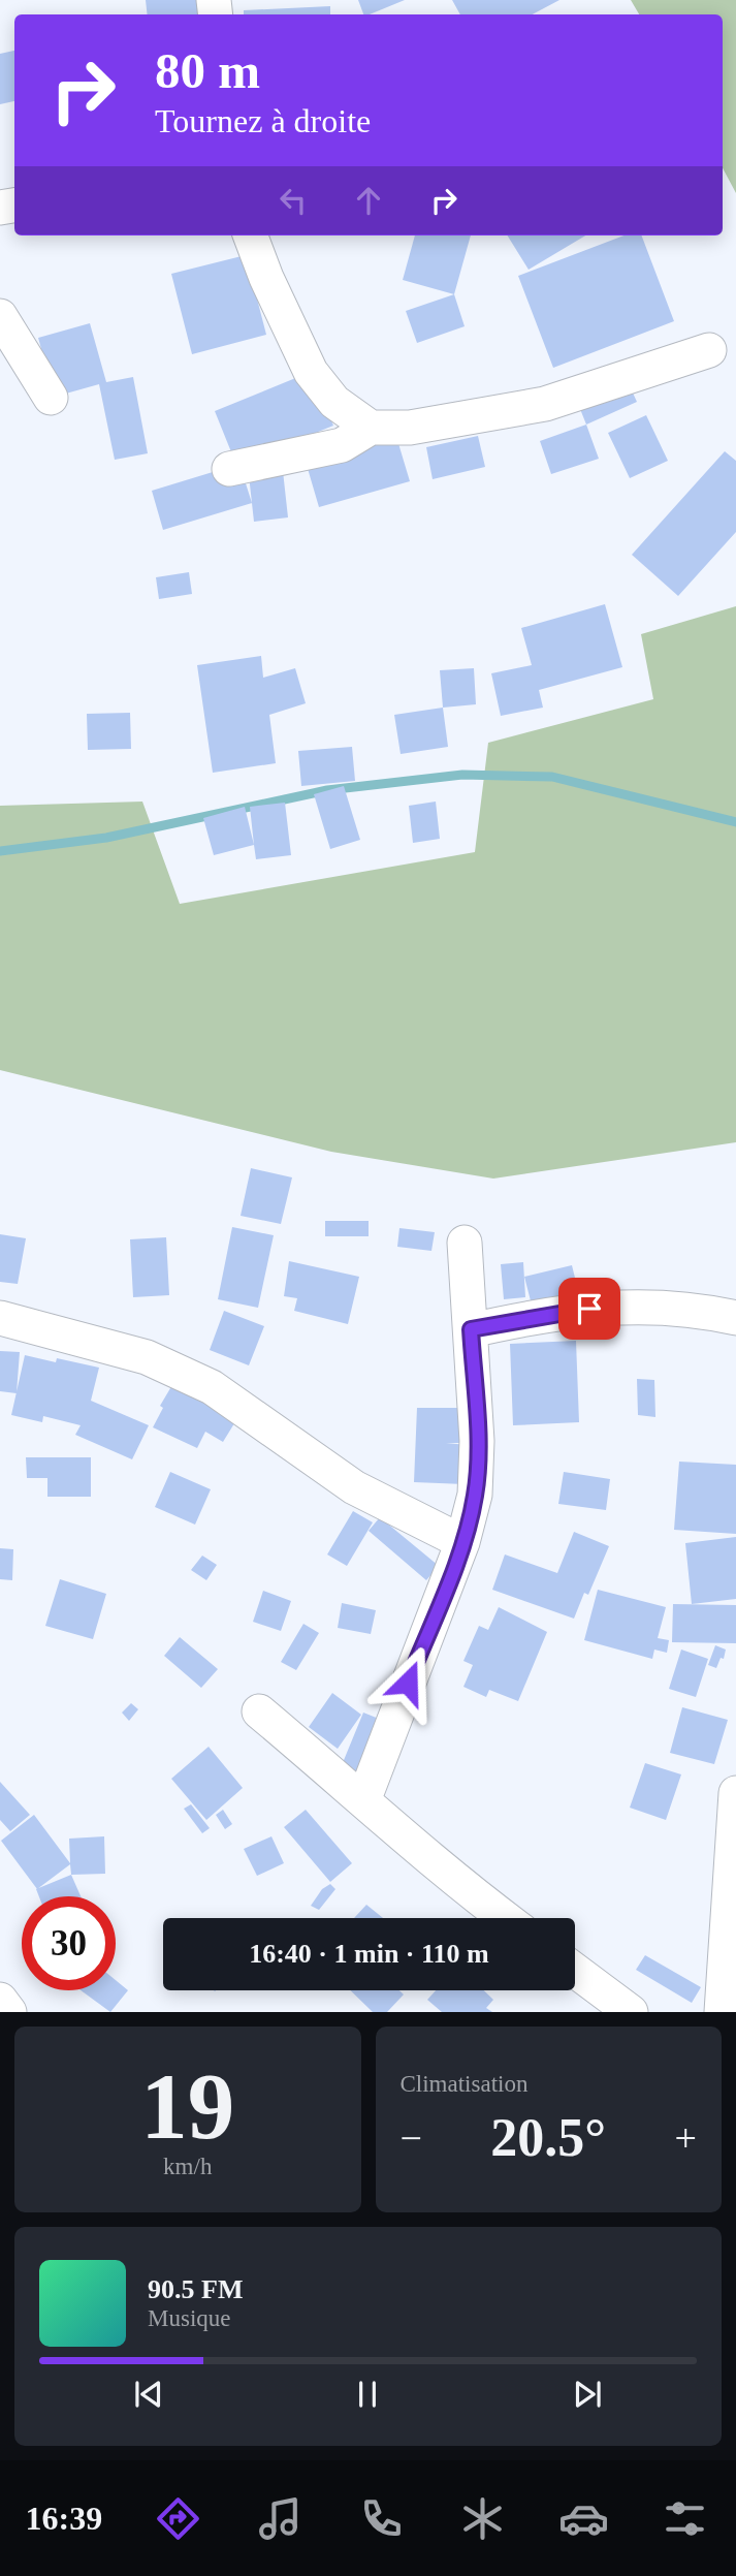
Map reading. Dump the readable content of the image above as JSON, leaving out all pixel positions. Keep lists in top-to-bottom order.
{
  "page": {
    "turn": ["80 m", "Tournez à droite"],
    "limit": "30",
    "trip": "16:40 · 1 min · 110 m",
    "tile": [
      ["19", "km/h"],
      "Climatisation"
    ],
    "heat": ["−", "20.5°", "+"],
    "song": ["90.5 FM", "Musique"],
    "tabs": "16:39"
  }
}
